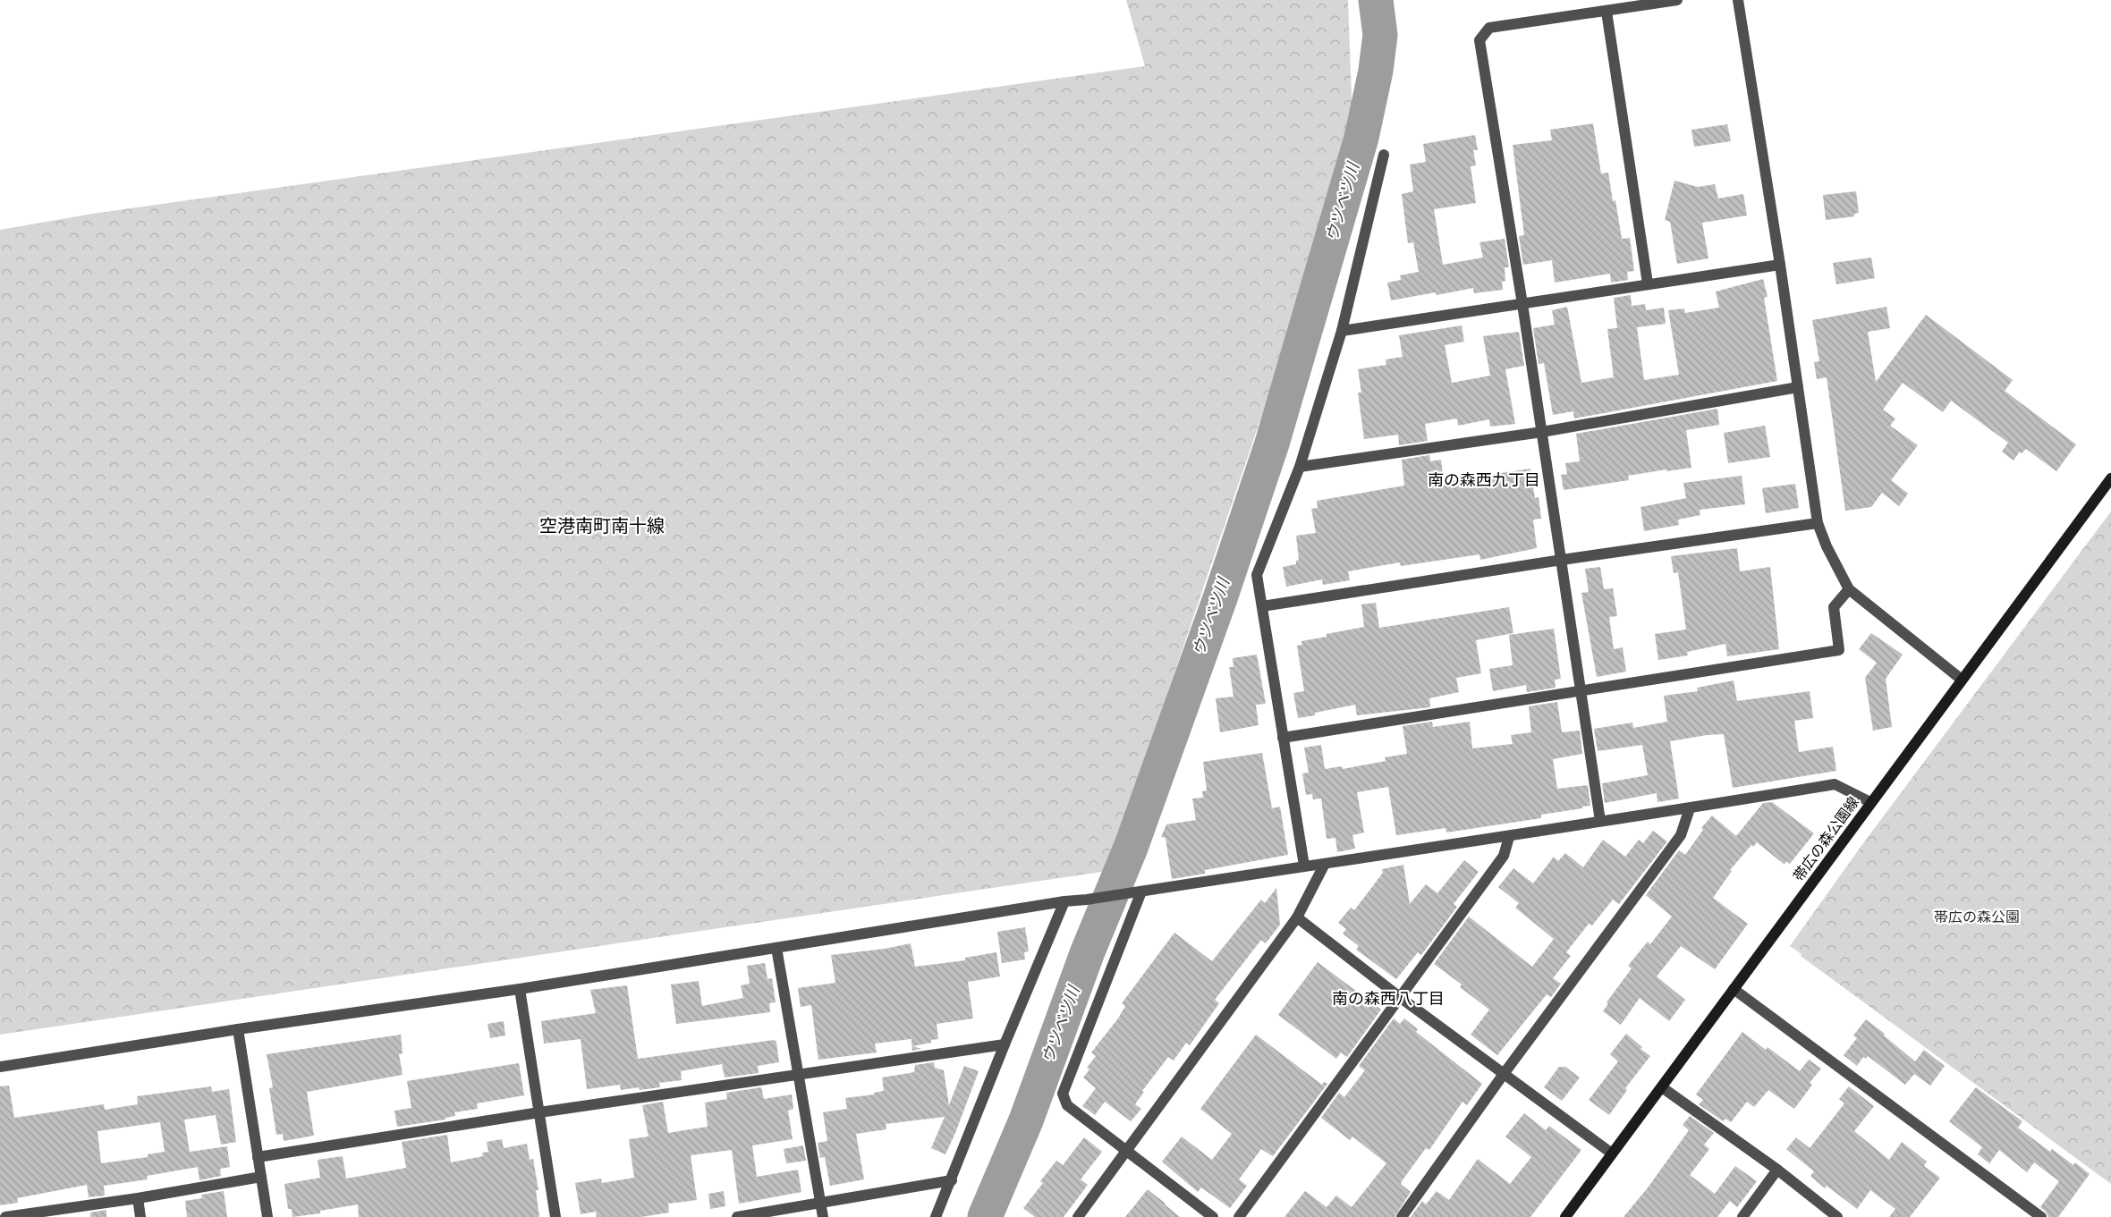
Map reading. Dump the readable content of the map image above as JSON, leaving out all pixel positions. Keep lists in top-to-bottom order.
{
  "streets": {
    "main road": ["帯広の森公園線"]
  },
  "districts": ["南の森西九丁目", "空港南町南十線", "南の森西八丁目"],
  "water": ["ウツベツ川"],
  "parks": ["帯広の森公園"]
}
